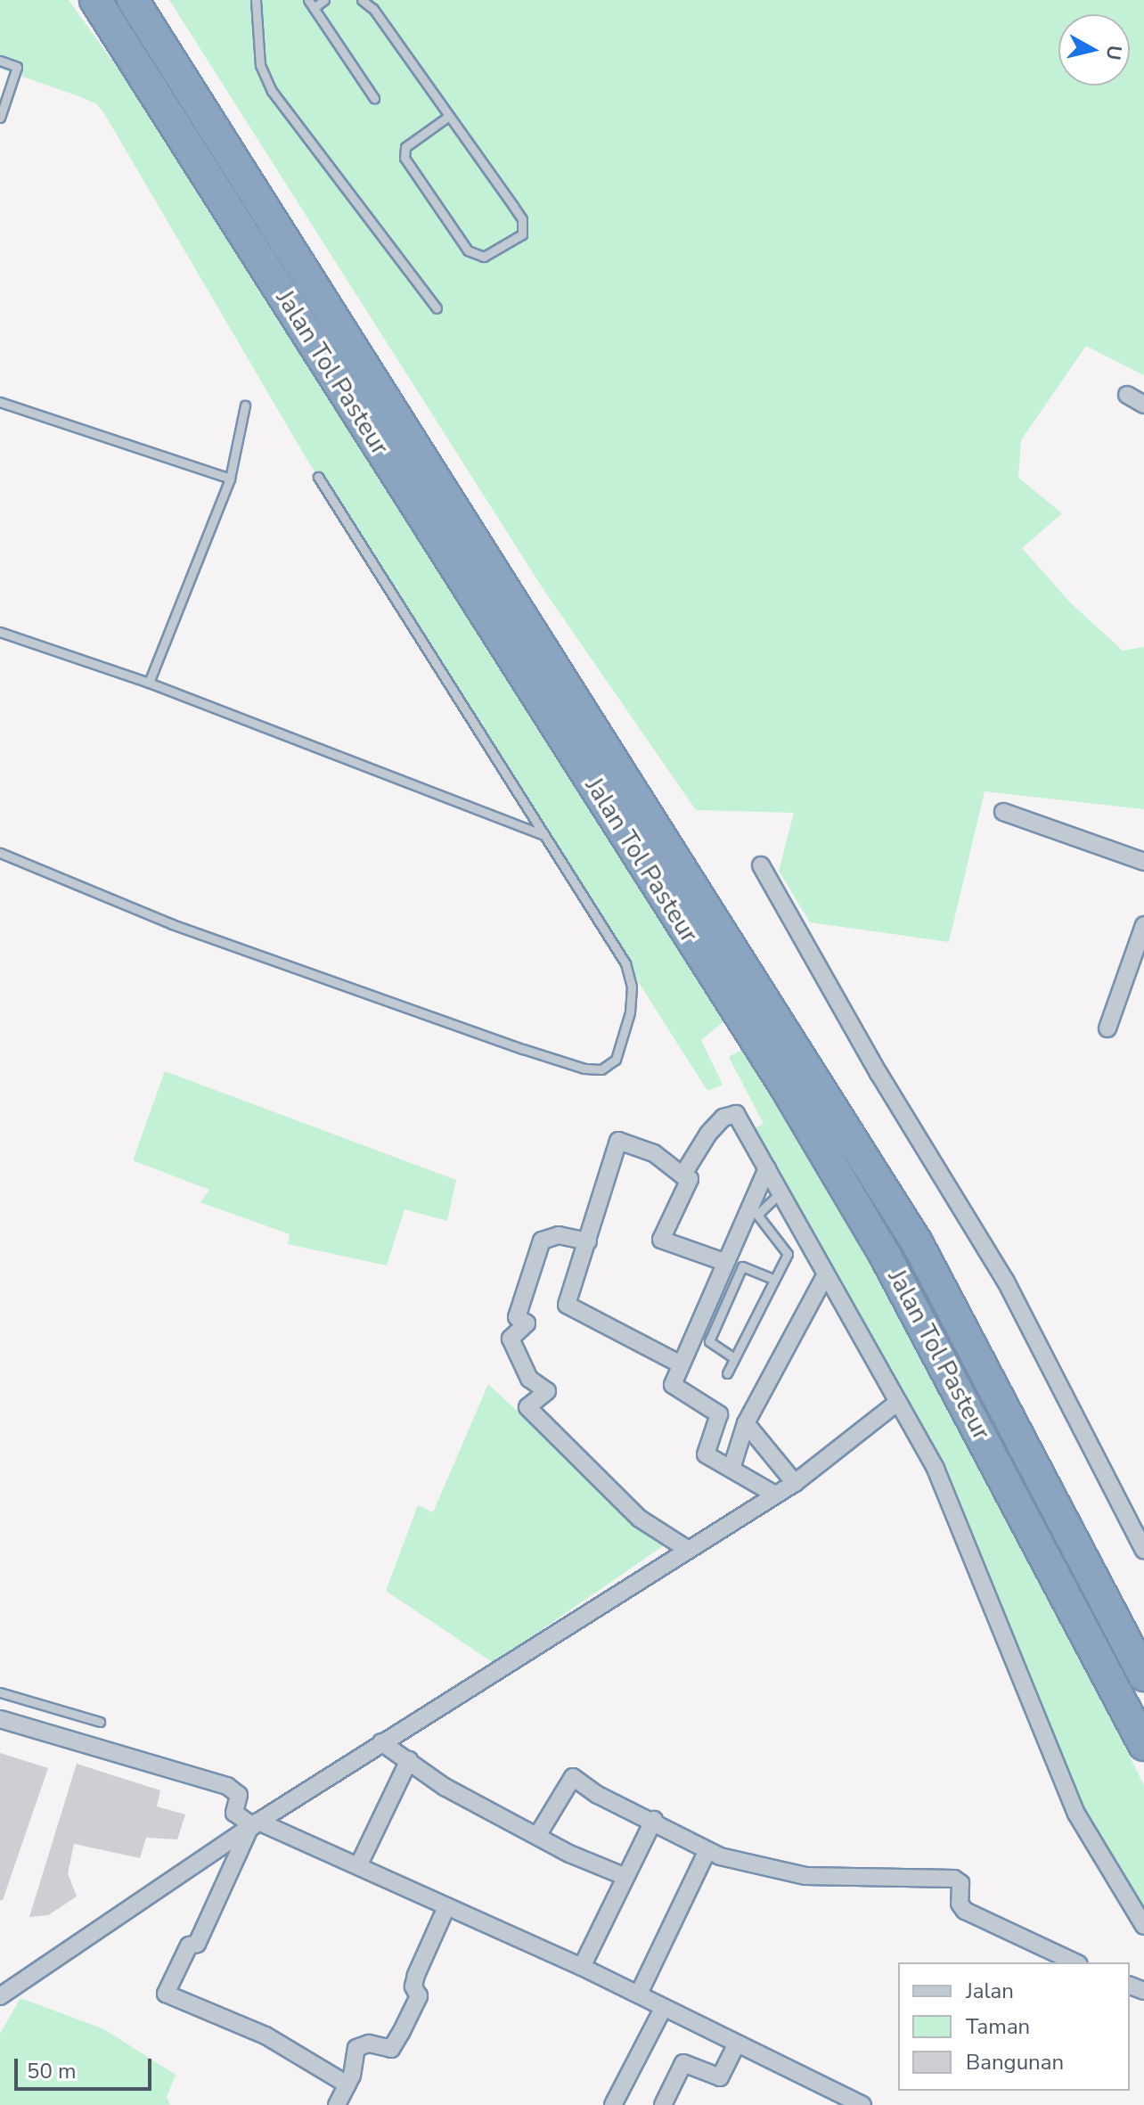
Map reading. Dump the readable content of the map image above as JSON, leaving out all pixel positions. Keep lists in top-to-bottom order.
{
  "streets": {
    "highway": ["Jalan Tol Pasteur"]
  },
  "legend": ["Jalan", "Taman", "Bangunan"],
  "scale_bar": "50 m",
  "north": "right"
}
